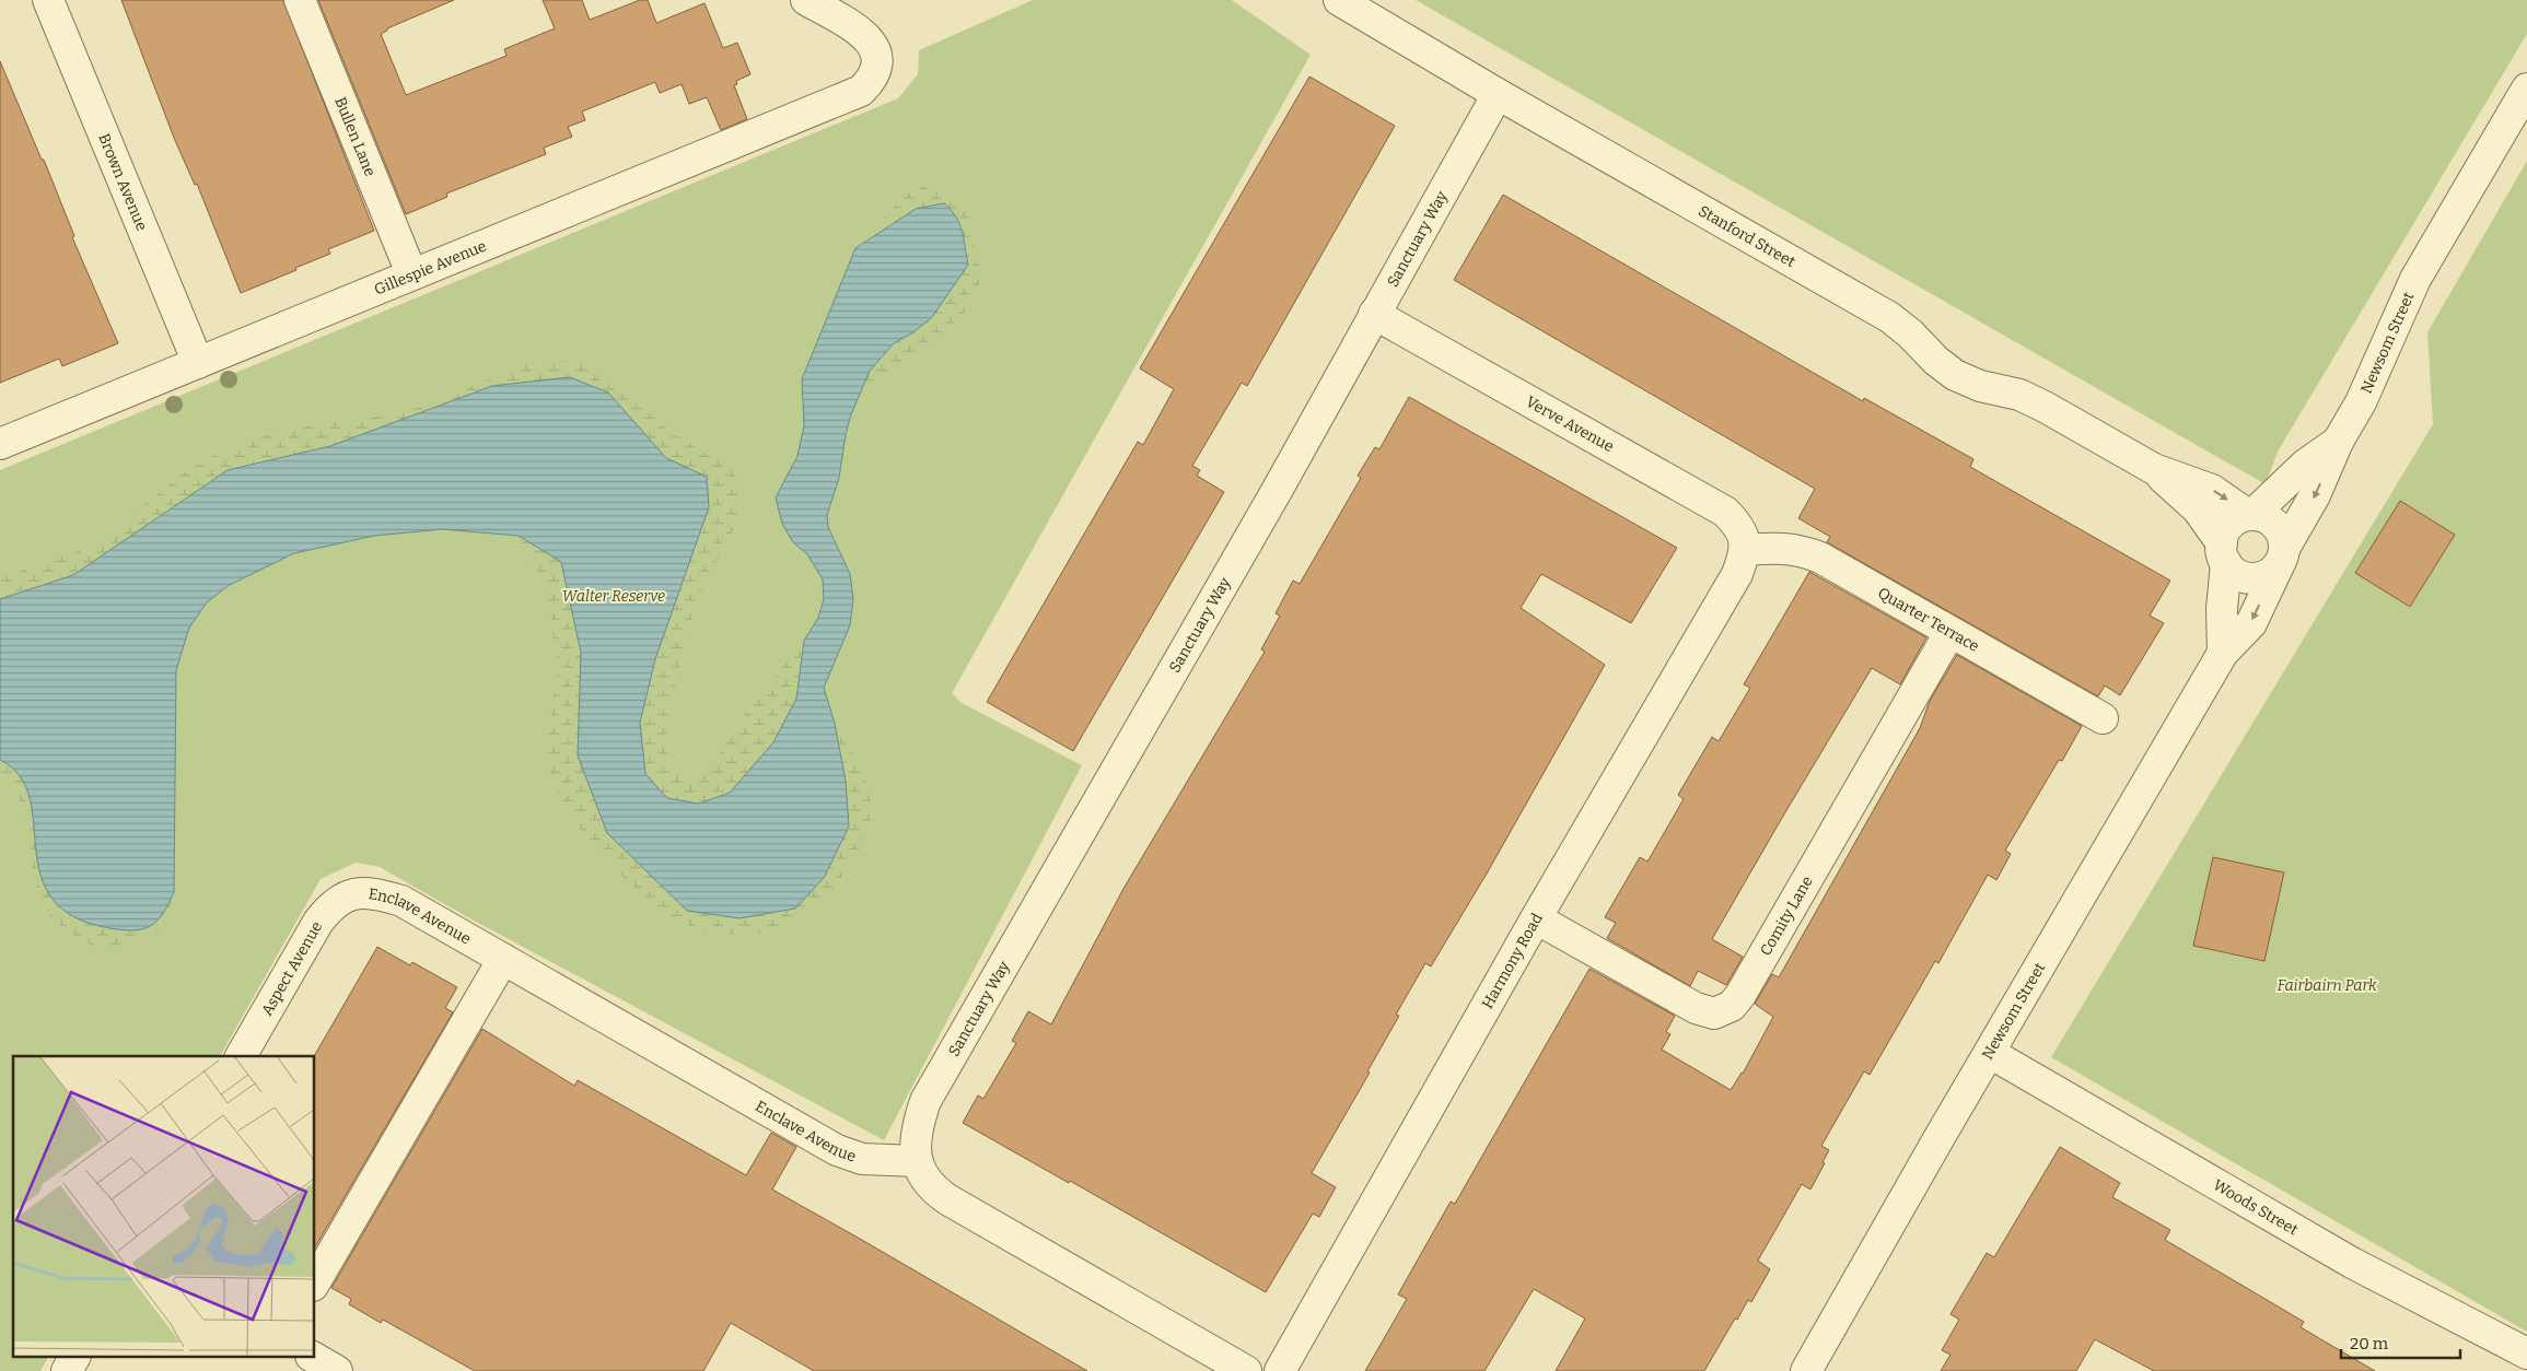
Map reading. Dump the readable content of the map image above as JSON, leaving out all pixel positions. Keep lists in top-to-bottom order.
{
  "streets": {
    "street": [
      "Bullen Lane",
      "Brown Avenue",
      "Stanford Street",
      "Sanctuary Way",
      "Gillespie Avenue",
      "Newsom Street",
      "Verve Avenue",
      "Quarter Terrace",
      "Comity Lane",
      "Enclave Avenue",
      "Harmony Road",
      "Aspect Avenue",
      "Woods Street"
    ]
  },
  "crossings": [
    ["Bullen Lane", "Gillespie Avenue"],
    ["Brown Avenue", "Gillespie Avenue"],
    ["Stanford Street", "Sanctuary Way"],
    ["Stanford Street", "Newsom Street"],
    ["Sanctuary Way", "Verve Avenue"],
    ["Sanctuary Way", "Enclave Avenue"],
    ["Newsom Street", "Woods Street"],
    ["Verve Avenue", "Quarter Terrace"],
    ["Verve Avenue", "Harmony Road"],
    ["Quarter Terrace", "Comity Lane"],
    ["Quarter Terrace", "Harmony Road"],
    ["Comity Lane", "Harmony Road"],
    ["Enclave Avenue", "Aspect Avenue"]
  ],
  "parks": ["Walter Reserve", "Fairbairn Park"],
  "scale_bar": "20 m"
}
